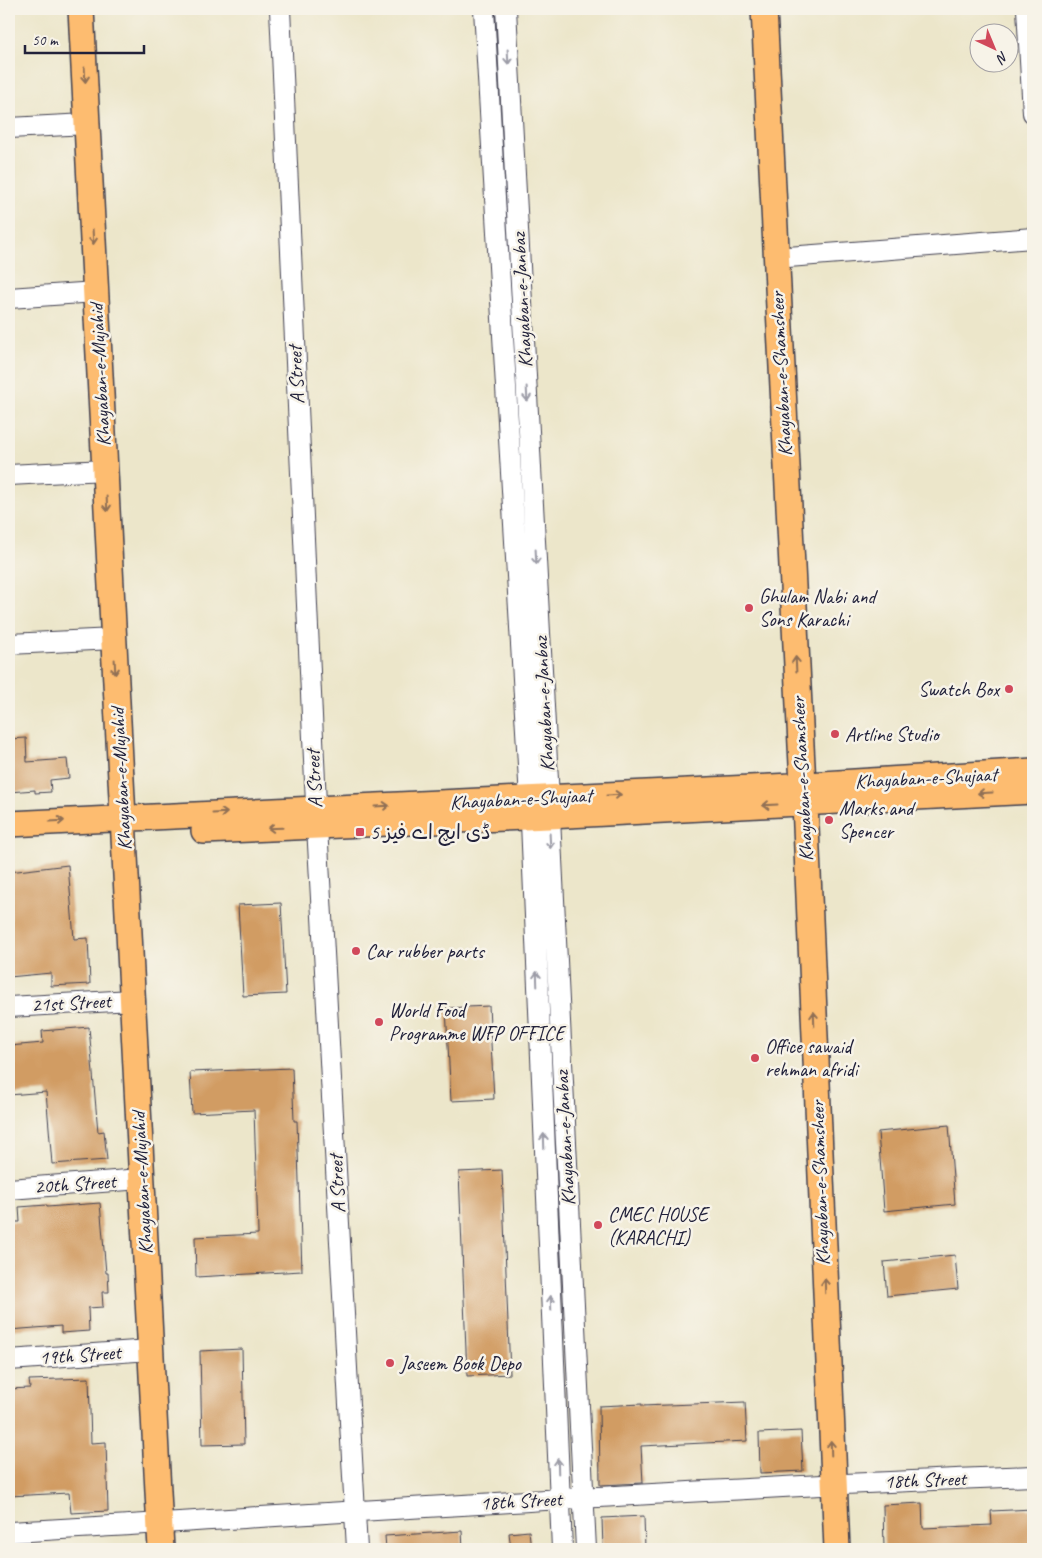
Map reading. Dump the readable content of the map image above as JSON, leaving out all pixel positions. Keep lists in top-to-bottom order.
{
  "streets": {
    "main road": ["Khayaban-e-Shamsheer", "Khayaban-e-Mujahid", "Khayaban-e-Shujaat"],
    "street": [
      "Khayaban-e-Janbaz",
      "A Street",
      "21st Street",
      "20th Street",
      "19th Street",
      "18th Street"
    ]
  },
  "crossings": [
    ["Khayaban-e-Janbaz", "Khayaban-e-Shujaat"],
    ["Khayaban-e-Janbaz", "18th Street"],
    ["Khayaban-e-Shamsheer", "Khayaban-e-Shujaat"],
    ["Khayaban-e-Shamsheer", "18th Street"],
    ["Khayaban-e-Mujahid", "Khayaban-e-Shujaat"],
    ["Khayaban-e-Mujahid", "21st Street"],
    ["Khayaban-e-Mujahid", "20th Street"],
    ["Khayaban-e-Mujahid", "19th Street"],
    ["Khayaban-e-Mujahid", "18th Street"],
    ["A Street", "Khayaban-e-Shujaat"],
    ["A Street", "18th Street"]
  ],
  "one_way": ["Khayaban-e-Shamsheer", "Khayaban-e-Mujahid"],
  "places": {
    "other": [
      "Ghulam Nabi and Sons Karachi",
      "Swatch Box",
      "Artline Studio",
      "Marks and Spencer",
      "Car rubber parts",
      "World Food Programme WFP OFFICE",
      "Office sawaid rehman afridi",
      "CMEC HOUSE (KARACHI)",
      "Jaseem Book Depo"
    ],
    "transit": ["5 ڈی ایچ اے فیز"]
  },
  "scale_bar": "50 m",
  "north": "bottom right"
}
